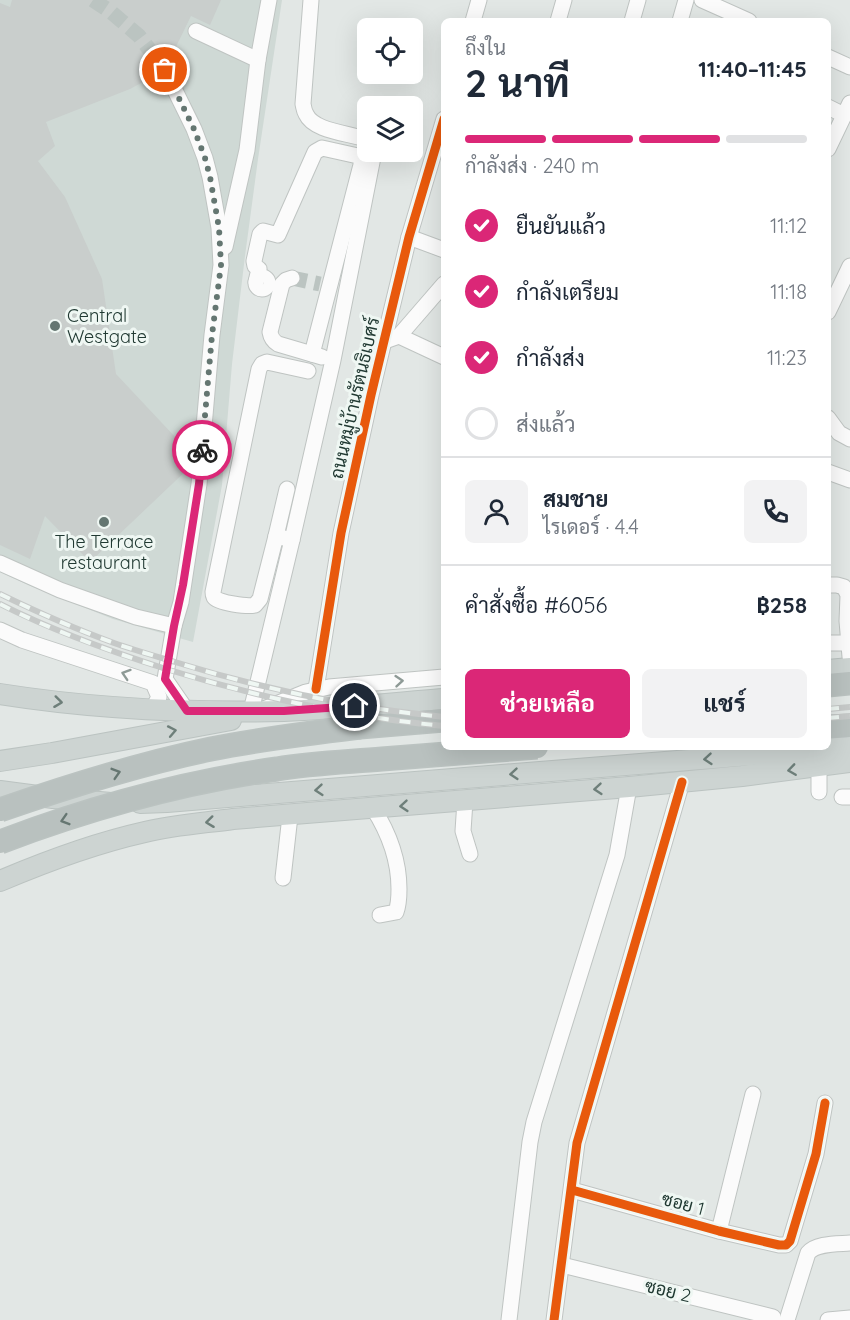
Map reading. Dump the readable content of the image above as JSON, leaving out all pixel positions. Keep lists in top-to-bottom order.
{
  "streets": {
    "street": ["ถนนหมู่บ้านรัตนธิเบศร์", "ซอย 1", "ซอย 2"]
  },
  "places": ["Central Westgate", "The Terrace restaurant"],
  "page": {
    "heading": ["2 นาที", "ถึงใน", "11:40–11:45"],
    "panel": [
      "สมชาย",
      "ไรเดอร์ · 4.4",
      "คำสั่งซื้อ #6056",
      "฿258"
    ],
    "bar": "กำลังส่ง · 240 m",
    "list": [
      ["ยืนยันแล้ว", "11:12"],
      ["กำลังเตรียม", "11:18"],
      ["กำลังส่ง", "11:23"],
      "ส่งแล้ว"
    ],
    "buttons": ["ช่วยเหลือ", "แชร์"]
  }
}
